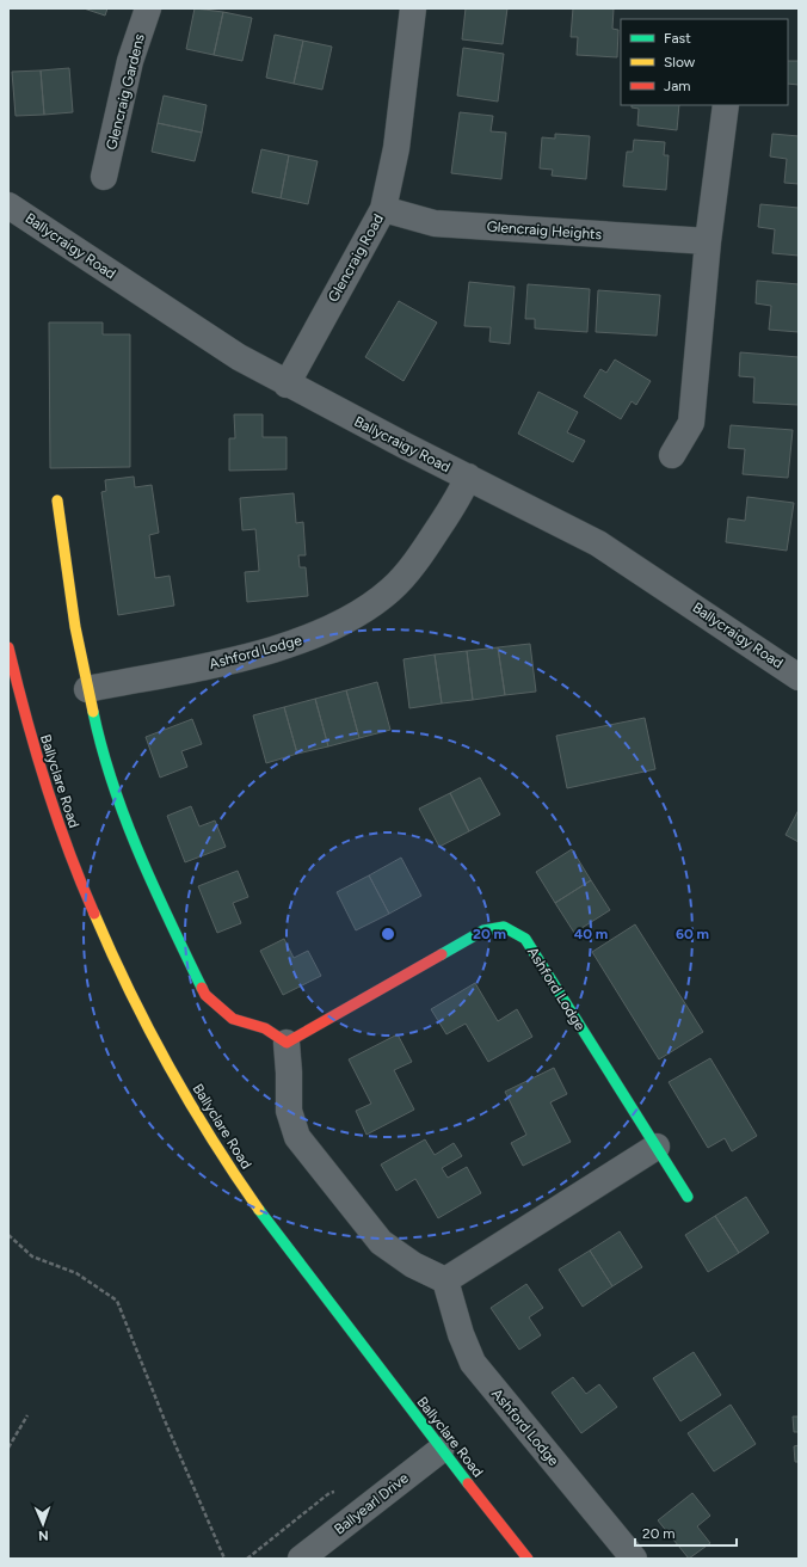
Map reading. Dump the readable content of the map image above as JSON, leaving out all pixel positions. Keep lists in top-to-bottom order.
{
  "streets": {
    "street": [
      "Glencraig Gardens",
      "Glencraig Heights",
      "Ballycraigy Road",
      "Glencraig Road",
      "Ashford Lodge",
      "Ballyclare Road",
      "Ballyearl Drive"
    ]
  },
  "crossings": [
    ["Glencraig Heights", "Glencraig Road"],
    ["Ballycraigy Road", "Glencraig Road"],
    ["Ballycraigy Road", "Ashford Lodge"],
    ["Ballyclare Road", "Ballyearl Drive"]
  ],
  "legend": ["Fast", "Slow", "Jam"],
  "scale_bar": "20 m",
  "north": "bottom",
  "rings": ["20 m", "40 m", "60 m"]
}
